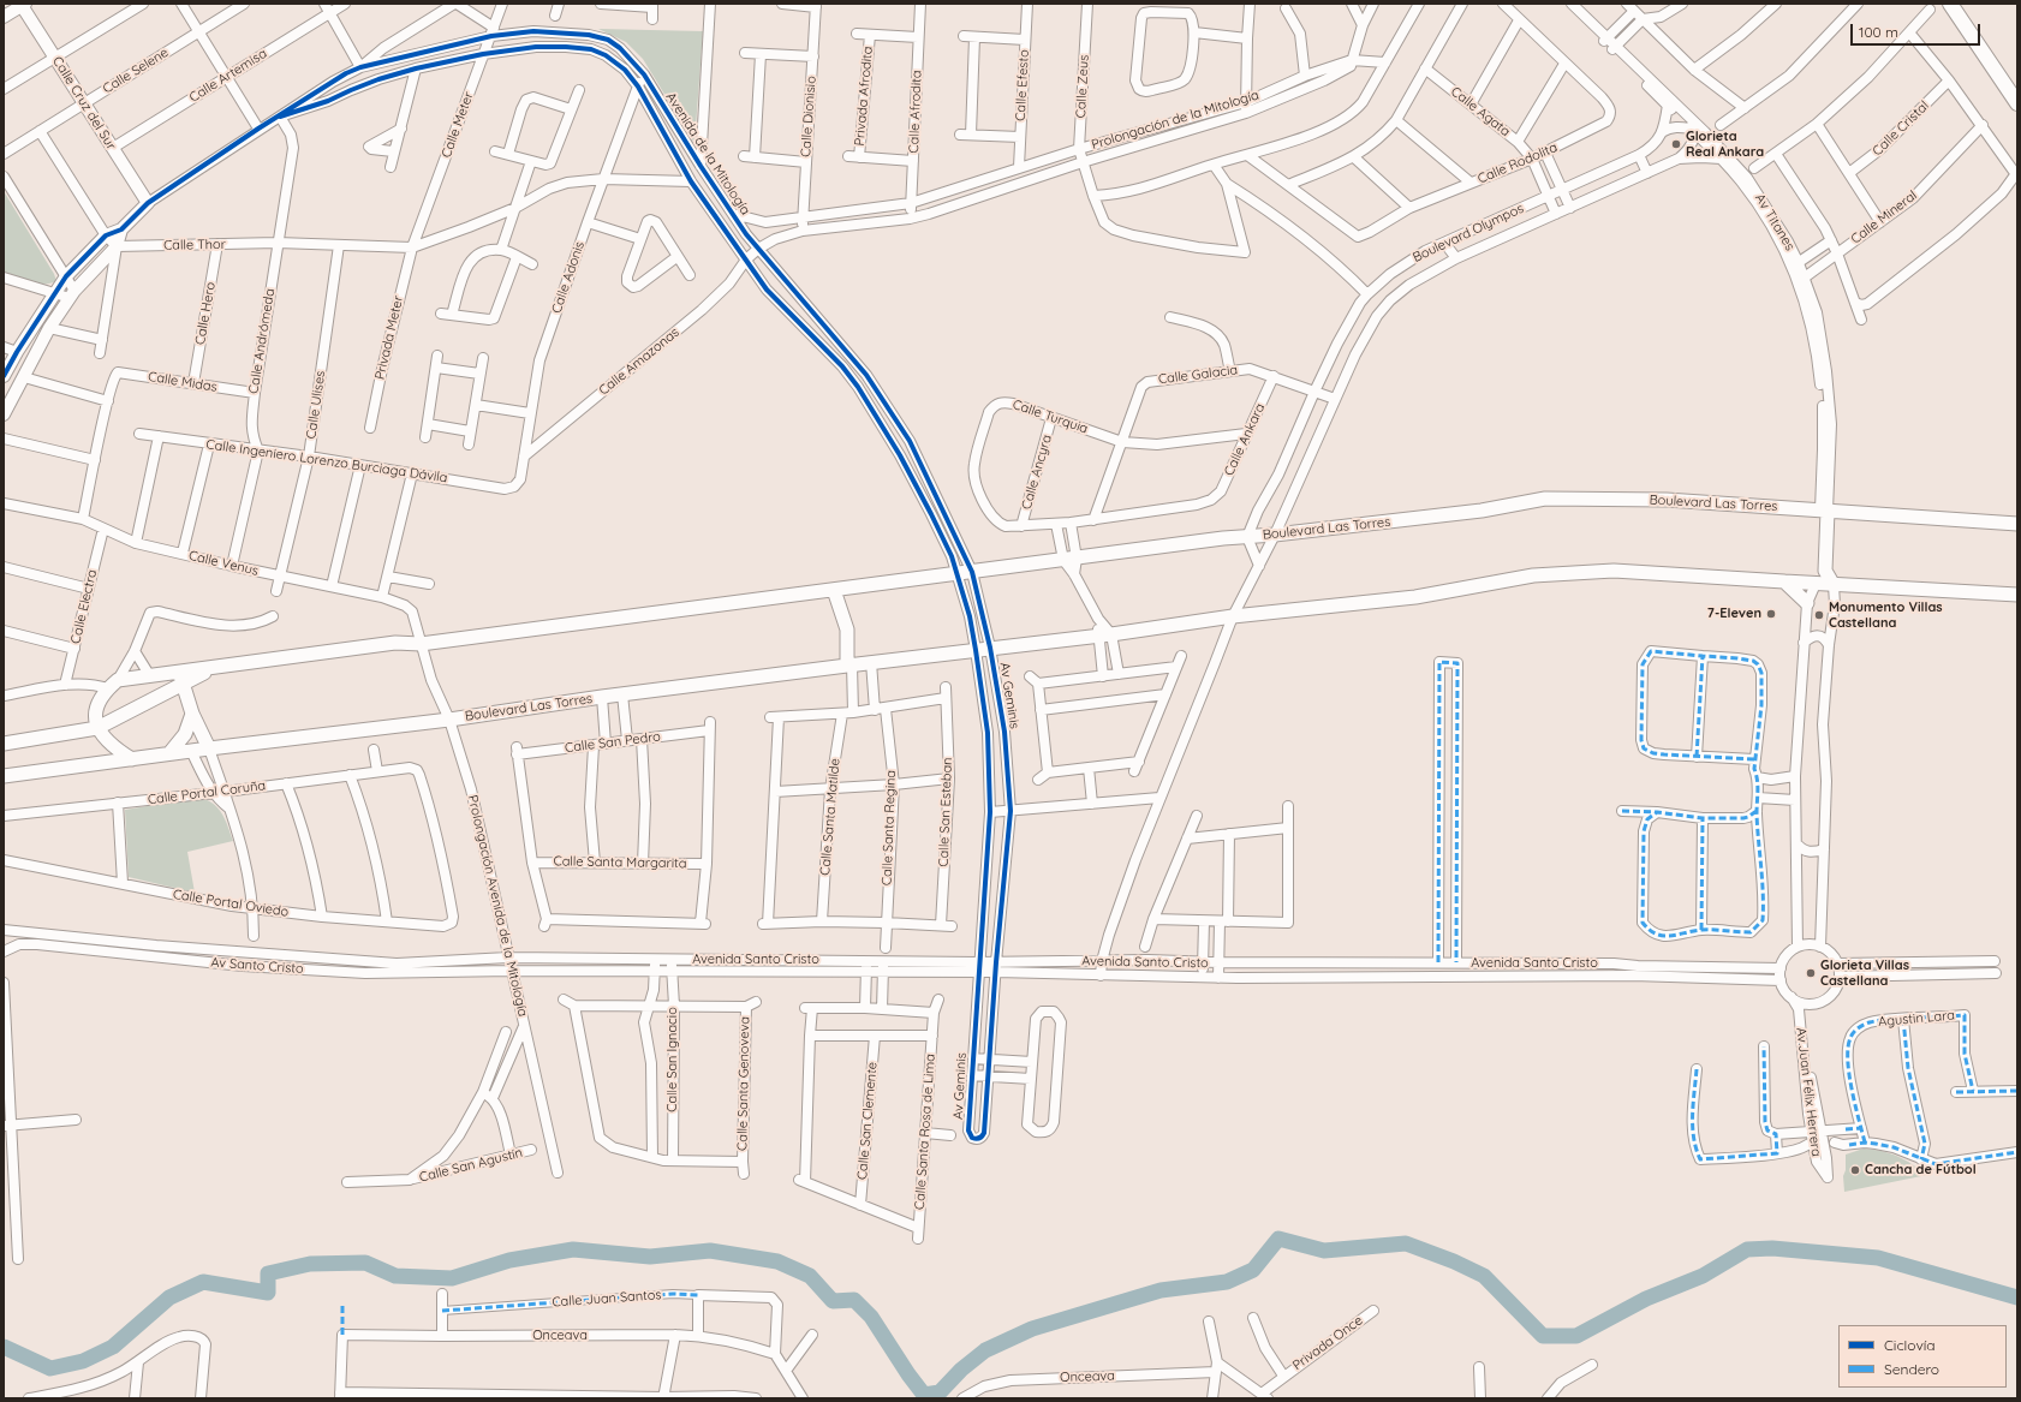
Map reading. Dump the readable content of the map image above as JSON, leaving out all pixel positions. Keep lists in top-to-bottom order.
{
  "streets": {
    "main road": ["Boulevard Las Torres"],
    "street": [
      "Calle Selene",
      "Calle Artemisa",
      "Calle Efesto",
      "Calle Zeus",
      "Privada Afrodita",
      "Calle Cruz del Sur",
      "Calle Afrodita",
      "Calle Agata",
      "Calle Dionisio",
      "Prolongación de la Mitología",
      "Calle Meter",
      "Calle Cristal",
      "Avenida de la Mitología",
      "Calle Rodolita",
      "Calle Mineral",
      "Av Titanes",
      "Boulevard Olympos",
      "Calle Thor",
      "Calle Adonis",
      "Calle Hero",
      "Privada Meter",
      "Calle Andrómeda",
      "Calle Amazonas",
      "Calle Galacia",
      "Calle Midas",
      "Calle Ulises",
      "Calle Turquia",
      "Calle Ankara",
      "Calle Ingeniero Lorenzo Burciaga Dávila",
      "Calle Ancyra",
      "Calle Venus",
      "Calle Electra",
      "Av Geminis",
      "Calle San Pedro",
      "Calle Portal Coruña",
      "Calle San Esteban",
      "Calle Santa Matilde",
      "Calle Santa Regina",
      "Calle Santa Margarita",
      "Calle Portal Oviedo",
      "Prolongación Avenida de la Mitología",
      "Avenida Santo Cristo",
      "Av Santo Cristo",
      "Agustin Lara",
      "Calle San Ignacio",
      "Calle Santa Genoveva",
      "Av.Juan Félix Herrera",
      "Calle San Clemente",
      "Calle Santa Rosa de Lima",
      "Calle San Agustín",
      "Calle Juan Santos",
      "Onceava",
      "Privada Once"
    ]
  },
  "crossings": [
    ["Calle Selene", "Calle Cruz del Sur"],
    ["Calle Artemisa", "Calle Cruz del Sur"],
    ["Calle Efesto", "Prolongación de la Mitología"],
    ["Calle Zeus", "Prolongación de la Mitología"],
    ["Privada Afrodita", "Calle Afrodita"],
    ["Calle Cruz del Sur", "Avenida de la Mitología"],
    ["Calle Afrodita", "Prolongación de la Mitología"],
    ["Calle Agata", "Calle Rodolita"],
    ["Calle Agata", "Boulevard Olympos"],
    ["Calle Dionisio", "Prolongación de la Mitología"],
    ["Prolongación de la Mitología", "Avenida de la Mitología"],
    ["Prolongación de la Mitología", "Calle Amazonas"],
    ["Calle Meter", "Avenida de la Mitología"],
    ["Calle Meter", "Calle Thor"],
    ["Calle Meter", "Privada Meter"],
    ["Avenida de la Mitología", "Calle Adonis"],
    ["Avenida de la Mitología", "Calle Andrómeda"],
    ["Avenida de la Mitología", "Calle Amazonas"],
    ["Avenida de la Mitología", "Boulevard Las Torres"],
    ["Avenida de la Mitología", "Av Geminis"],
    ["Calle Mineral", "Av Titanes"],
    ["Av Titanes", "Boulevard Olympos"],
    ["Av Titanes", "Boulevard Las Torres"],
    ["Boulevard Olympos", "Calle Galacia"],
    ["Boulevard Olympos", "Boulevard Las Torres"],
    ["Boulevard Olympos", "Avenida Santo Cristo"],
    ["Calle Thor", "Calle Hero"],
    ["Calle Thor", "Privada Meter"],
    ["Calle Thor", "Calle Andrómeda"],
    ["Calle Thor", "Calle Ulises"],
    ["Calle Adonis", "Calle Amazonas"],
    ["Calle Adonis", "Calle Ingeniero Lorenzo Burciaga Dávila"],
    ["Calle Hero", "Calle Midas"],
    ["Calle Andrómeda", "Calle Midas"],
    ["Calle Andrómeda", "Calle Ingeniero Lorenzo Burciaga Dávila"],
    ["Calle Galacia", "Calle Turquia"],
    ["Calle Galacia", "Calle Ankara"],
    ["Calle Ulises", "Calle Ingeniero Lorenzo Burciaga Dávila"],
    ["Calle Ulises", "Calle Venus"],
    ["Calle Turquia", "Calle Ankara"],
    ["Calle Turquia", "Calle Ancyra"],
    ["Boulevard Las Torres", "Calle Venus"],
    ["Boulevard Las Torres", "Av Geminis"],
    ["Boulevard Las Torres", "Prolongación Avenida de la Mitología"],
    ["Calle Venus", "Calle Electra"],
    ["Calle Venus", "Prolongación Avenida de la Mitología"],
    ["Av Geminis", "Avenida Santo Cristo"],
    ["Calle San Pedro", "Calle Santa Margarita"],
    ["Calle Portal Coruña", "Calle Portal Oviedo"],
    ["Prolongación Avenida de la Mitología", "Avenida Santo Cristo"],
    ["Prolongación Avenida de la Mitología", "Av Santo Cristo"],
    ["Avenida Santo Cristo", "Av Santo Cristo"],
    ["Avenida Santo Cristo", "Calle San Ignacio"],
    ["Avenida Santo Cristo", "Av.Juan Félix Herrera"],
    ["Calle San Ignacio", "Calle Santa Genoveva"],
    ["Calle San Clemente", "Calle Santa Rosa de Lima"],
    ["Calle Juan Santos", "Onceava"]
  ],
  "places": [
    "Glorieta Real Ankara",
    "7-Eleven",
    "Monumento Villas Castellana",
    "Glorieta Villas Castellana",
    "Cancha de Fútbol"
  ],
  "legend": ["Ciclovía", "Sendero"],
  "scale_bar": "100 m"
}
